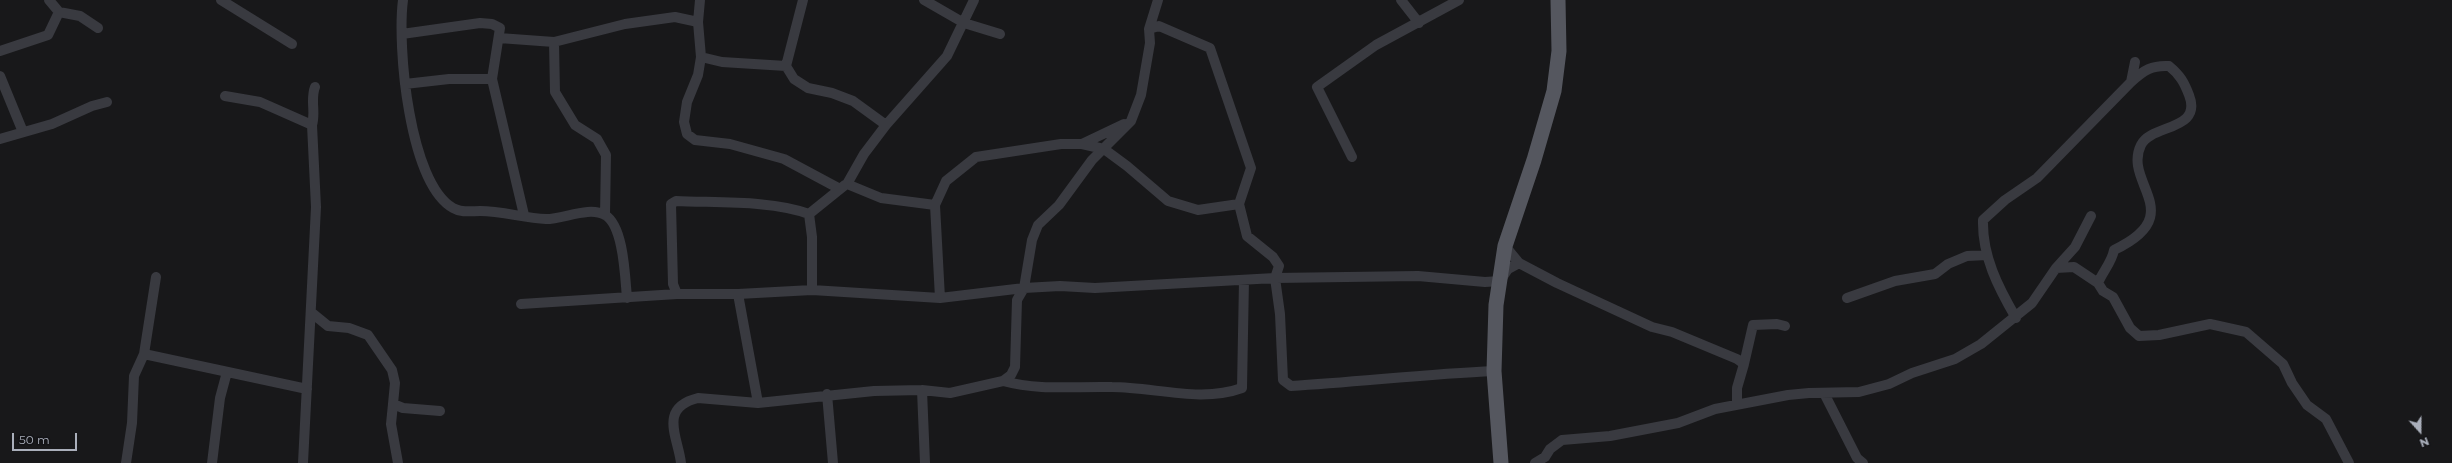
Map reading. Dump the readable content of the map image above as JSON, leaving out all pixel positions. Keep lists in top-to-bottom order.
{
  "scale_bar": "50 m",
  "north": "bottom"
}
